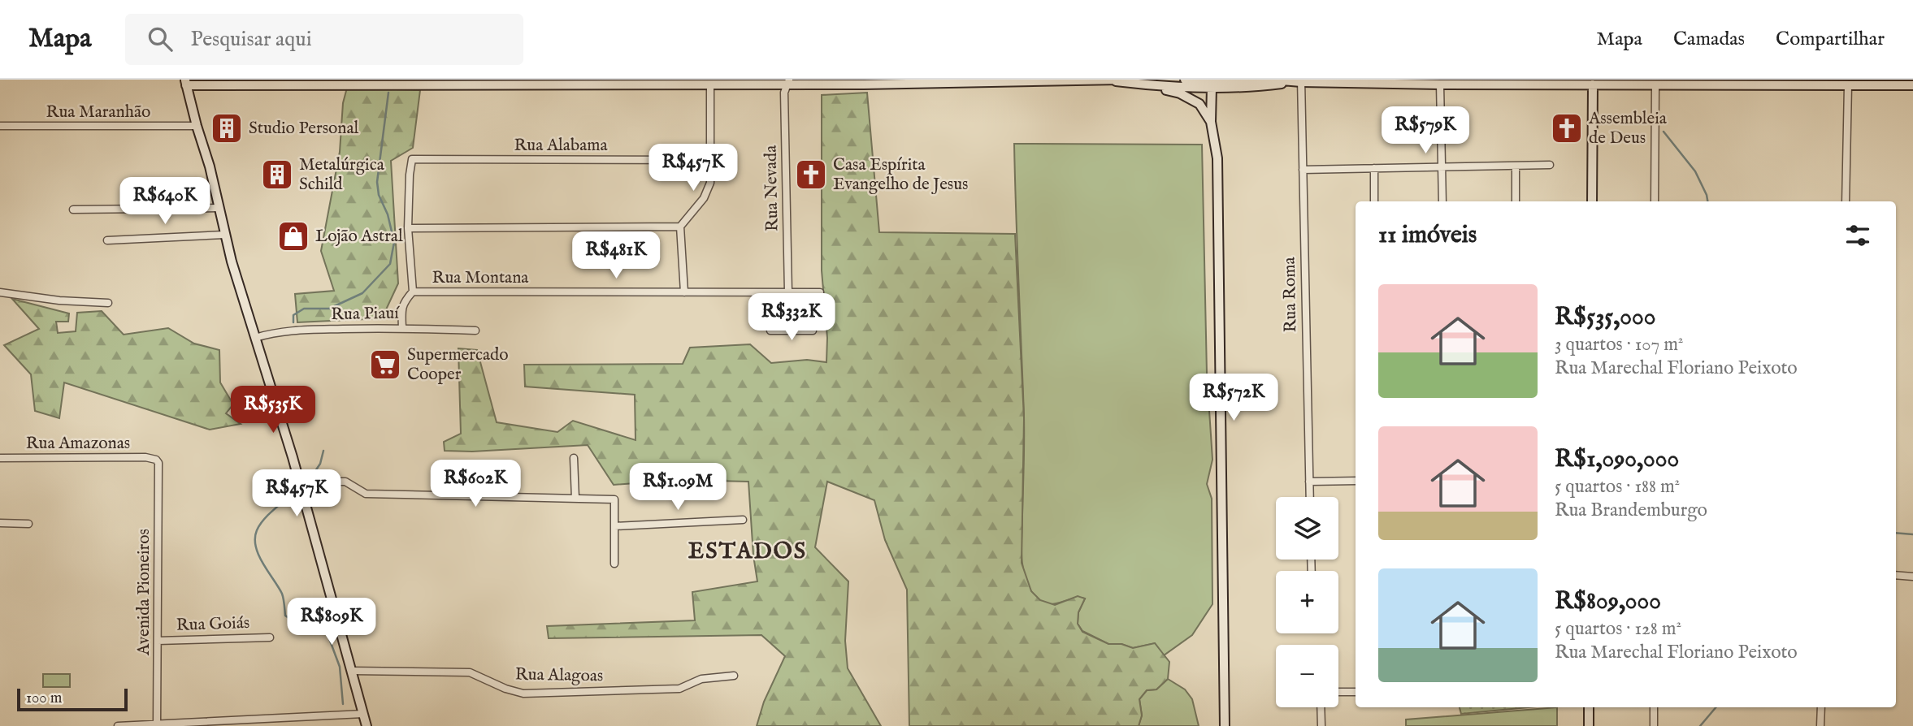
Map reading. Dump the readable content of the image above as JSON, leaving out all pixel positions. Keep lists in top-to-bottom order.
{
  "streets": {
    "street": [
      "Rua Maranhão",
      "Rua Alabama",
      "Rua Nevada",
      "Rua Montana",
      "Rua Roma",
      "Rua Piauí",
      "Rua Amazonas",
      "Avenida Pioneiros",
      "Rua Goiás",
      "Rua Alagoas"
    ]
  },
  "crossings": [
    ["Rua Nevada", "Rua Montana"],
    ["Rua Amazonas", "Avenida Pioneiros"],
    ["Avenida Pioneiros", "Rua Goiás"]
  ],
  "districts": ["ESTADOS"],
  "places": {
    "building": ["Studio Personal", "Metalúrgica Schild"],
    "church": ["Assembleia de Deus", "Casa Espírita Evangelho de Jesus"],
    "shop": ["Lojão Astral"],
    "supermarket": ["Supermercado Cooper"]
  },
  "scale_bar": "100 m",
  "page": {
    "header": "Mapa",
    "search": "Pesquisar aqui",
    "nav": ["Mapa", "Camadas", "Compartilhar"],
    "price": [
      "R$579K",
      "R$457K",
      "R$640K",
      "R$481K",
      "R$332K",
      "R$572K",
      "R$535K",
      "R$602K",
      "R$1.09M",
      "R$457K",
      "R$809K"
    ],
    "heading": "11 imóveis",
    "list": [
      {
        "name": "R$535,000",
        "note": "3 quartos · 107 m² · Rua Marechal Floriano Peixoto"
      },
      {
        "name": "R$1,090,000",
        "note": "5 quartos · 188 m² · Rua Brandemburgo"
      },
      {
        "name": "R$809,000",
        "note": "5 quartos · 128 m² · Rua Marechal Floriano Peixoto"
      }
    ],
    "map_buttons": ["+", "−"],
    "scale": "100 m"
  }
}
